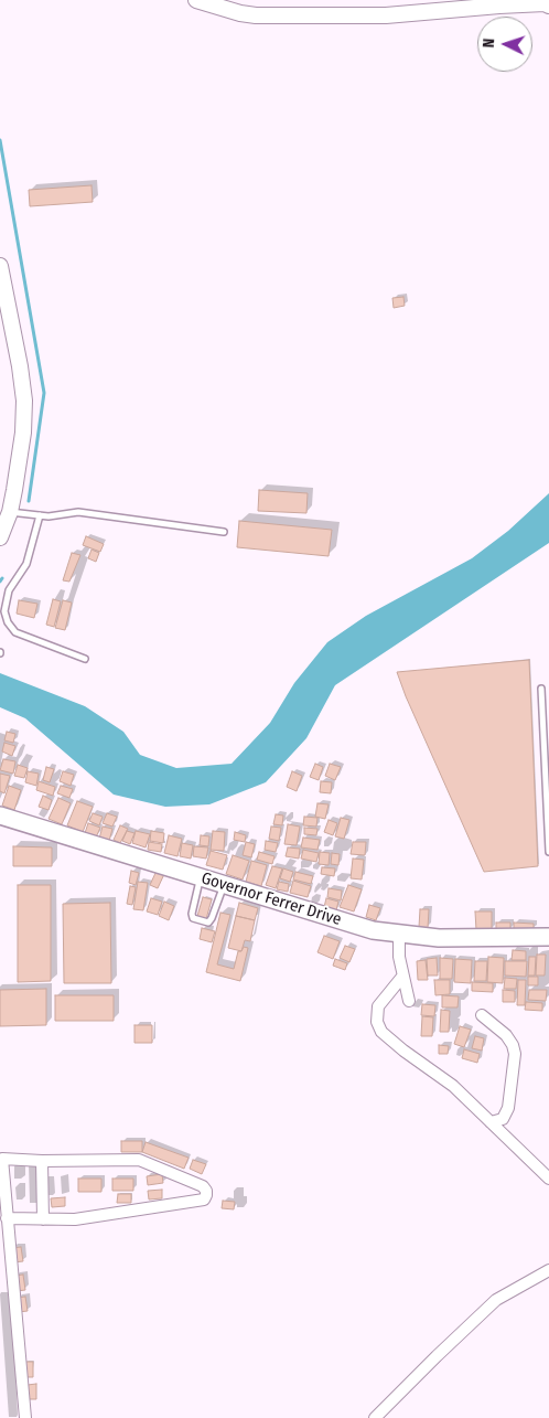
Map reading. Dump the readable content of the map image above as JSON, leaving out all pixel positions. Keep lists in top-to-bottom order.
{
  "streets": {
    "main road": ["Governor Ferrer Drive"]
  },
  "north": "left"
}
